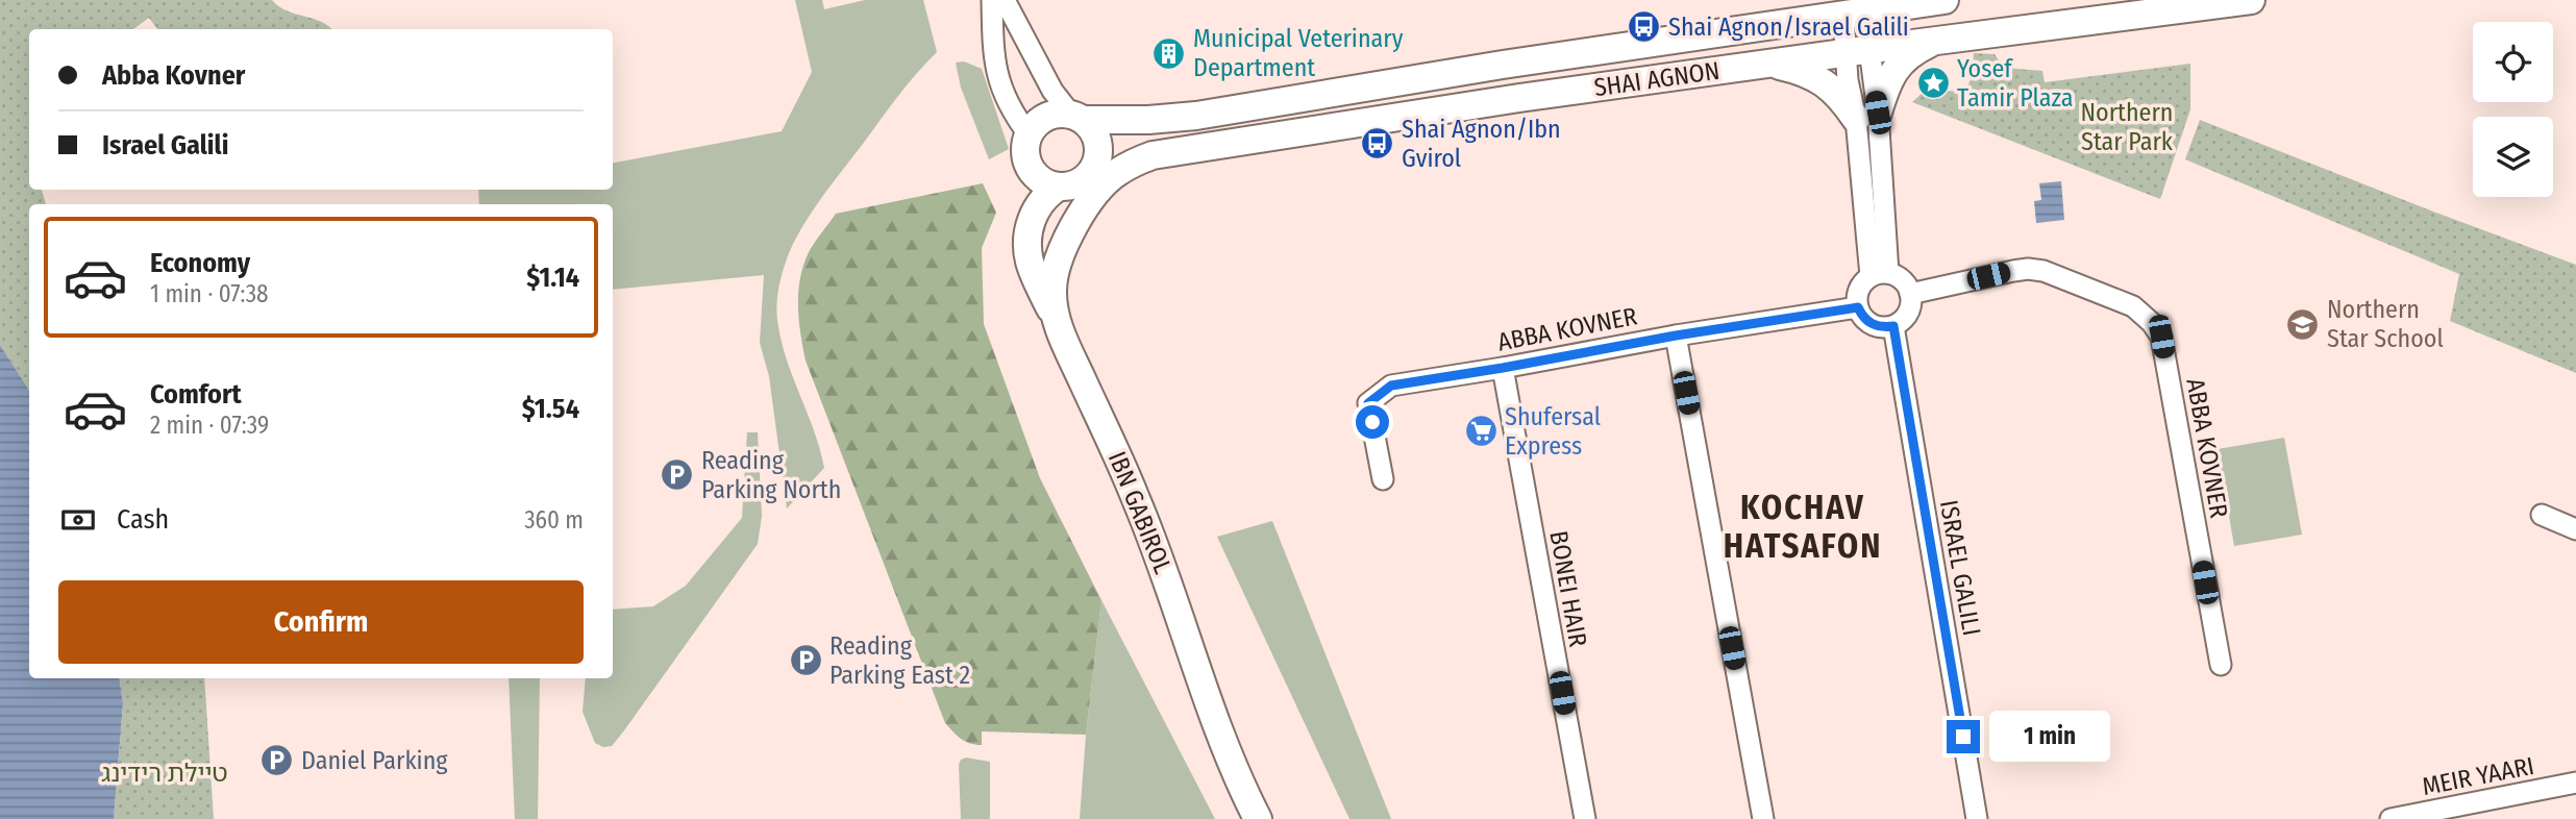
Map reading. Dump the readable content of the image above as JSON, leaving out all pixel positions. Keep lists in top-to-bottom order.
{
  "streets": {
    "main road": ["SHAI AGNON", "IBN GABIROL"],
    "street": [
      "ABBA KOVNER",
      "ISRAEL GALILI",
      "BONEI HAIR",
      "MEIR YAARI"
    ]
  },
  "crossings": [
    ["SHAI AGNON", "IBN GABIROL"],
    ["ABBA KOVNER", "ISRAEL GALILI"],
    ["ABBA KOVNER", "BONEI HAIR"]
  ],
  "districts": ["KOCHAV HATSAFON"],
  "parks": ["Northern Star Park", "טיילת רידינג"],
  "places": {
    "bus stop": ["Shai Agnon/Israel Galili", "Shai Agnon/Ibn Gvirol"],
    "building": ["Municipal Veterinary Department"],
    "place": ["Yosef Tamir Plaza"],
    "school or university": ["Northern Star School"],
    "supermarket": ["Shufersal Express"],
    "parking": ["Reading Parking North", "Reading Parking East 2", "Daniel Parking"]
  },
  "page": {
    "banner": ["Abba Kovner", "Israel Galili"],
    "list": [
      {
        "name": "Economy",
        "note": "1 min · 07:38",
        "value": "$1.14"
      },
      {
        "name": "Comfort",
        "note": "2 min · 07:39",
        "value": "$1.54"
      }
    ],
    "pay": ["Cash", "360 m"],
    "buttons": "Confirm",
    "bubble": "1 min"
  }
}
